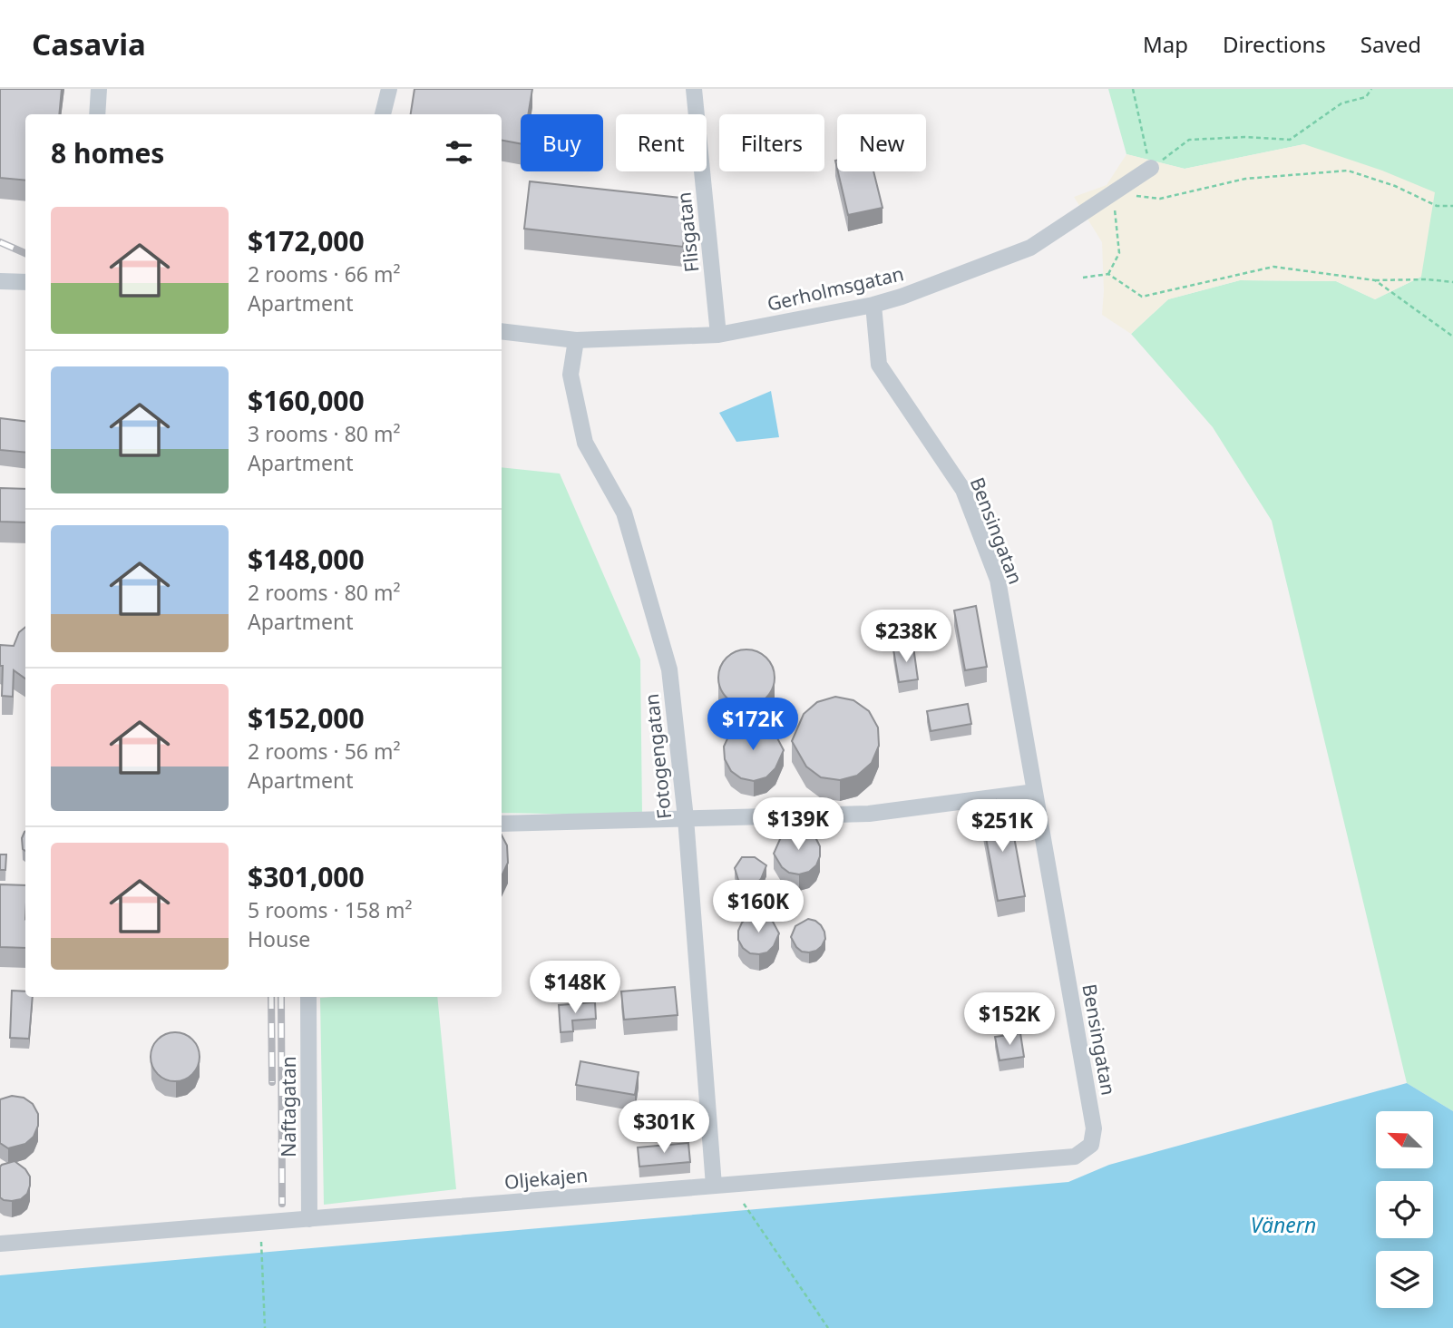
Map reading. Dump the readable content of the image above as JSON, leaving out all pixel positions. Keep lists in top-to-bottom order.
{
  "streets": {
    "lane": [
      "Flisgatan",
      "Gerholmsgatan",
      "Bensingatan",
      "Fotogengatan",
      "Naftagatan",
      "Oljekajen"
    ]
  },
  "crossings": [
    ["Flisgatan", "Gerholmsgatan"],
    ["Gerholmsgatan", "Bensingatan"],
    ["Gerholmsgatan", "Fotogengatan"],
    ["Bensingatan", "Oljekajen"],
    ["Fotogengatan", "Oljekajen"],
    ["Naftagatan", "Oljekajen"]
  ],
  "water": ["Vänern"],
  "north": "top left",
  "page": {
    "header": "Casavia",
    "nav": ["Map", "Directions", "Saved"],
    "chip": [
      "Buy",
      "Rent",
      "Filters",
      "New"
    ],
    "heading": "8 homes",
    "list": [
      {
        "name": "$172,000",
        "note": "2 rooms · 66 m² · Apartment"
      },
      {
        "name": "$160,000",
        "note": "3 rooms · 80 m² · Apartment"
      },
      {
        "name": "$148,000",
        "note": "2 rooms · 80 m² · Apartment"
      },
      {
        "name": "$152,000",
        "note": "2 rooms · 56 m² · Apartment"
      },
      {
        "name": "$301,000",
        "note": "5 rooms · 158 m² · House"
      }
    ],
    "price": [
      "$238K",
      "$172K",
      "$139K",
      "$251K",
      "$160K",
      "$148K",
      "$152K",
      "$301K"
    ]
  }
}
